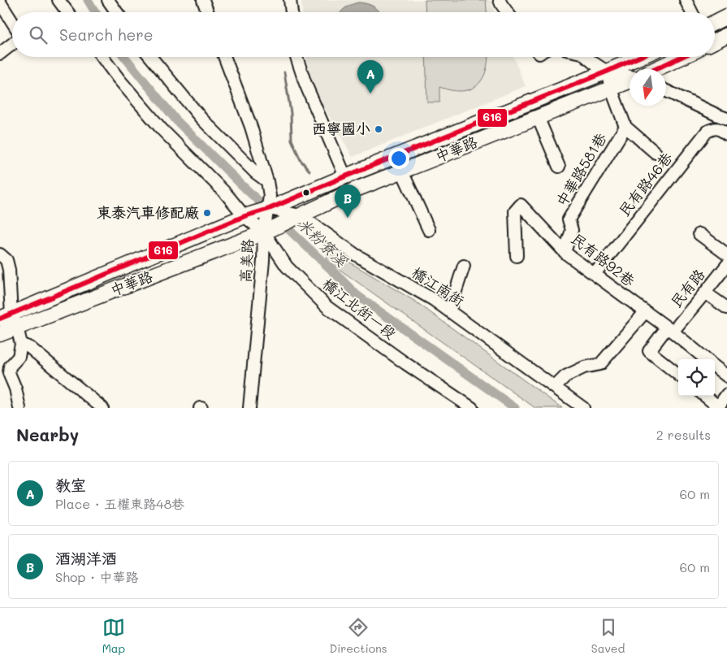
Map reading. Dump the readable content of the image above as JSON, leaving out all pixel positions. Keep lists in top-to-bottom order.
{
  "streets": {
    "main road": ["中華路"],
    "street": [
      "中華路581巷",
      "民有路46巷",
      "民有路92巷",
      "高美路",
      "橋江南街",
      "民有路",
      "橋江北街一段"
    ]
  },
  "crossings": [
    ["中華路", "中華路581巷"],
    ["中華路", "高美路"],
    ["中華路", "橋江南街"],
    ["中華路", "橋江北街一段"],
    ["中華路581巷", "民有路92巷"],
    ["民有路46巷", "民有路92巷"],
    ["民有路92巷", "民有路"],
    ["高美路", "橋江南街"],
    ["高美路", "橋江北街一段"]
  ],
  "water": ["米粉寮溪"],
  "places": ["西寧國小", "東泰汽車修配廠"],
  "lines": ["transit line 616"],
  "north": "bottom",
  "page": {
    "search": "Search here",
    "pins": ["A", "B"],
    "heading": ["Nearby", "2 results"],
    "list": [
      {
        "mark": "A",
        "name": "教室",
        "note": "Place · 五權東路48巷",
        "value": "60 m"
      },
      {
        "mark": "B",
        "name": "酒湖洋酒",
        "note": "Shop · 中華路",
        "value": "60 m"
      }
    ],
    "nav": ["Map", "Directions", "Saved"]
  }
}
